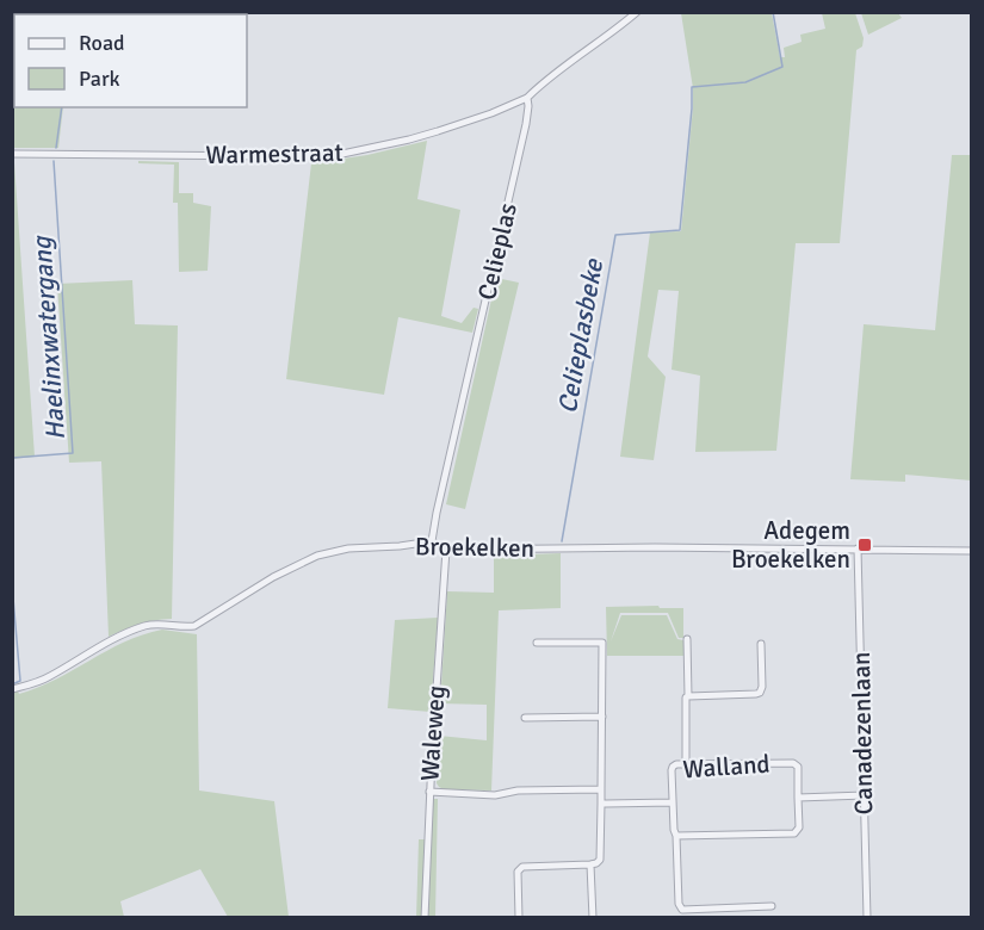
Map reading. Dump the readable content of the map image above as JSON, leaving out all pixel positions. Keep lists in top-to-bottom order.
{
  "streets": {
    "street": [
      "Warmestraat",
      "Celieplas",
      "Broekelken",
      "Waleweg",
      "Canadezenlaan",
      "Walland"
    ]
  },
  "crossings": [
    ["Warmestraat", "Celieplas"],
    ["Celieplas", "Broekelken"],
    ["Broekelken", "Waleweg"],
    ["Broekelken", "Canadezenlaan"],
    ["Canadezenlaan", "Walland"]
  ],
  "water": ["Celieplasbeke", "Haelinxwatergang"],
  "places": {
    "transit": ["Adegem Broekelken"]
  },
  "legend": ["Road", "Park"]
}
